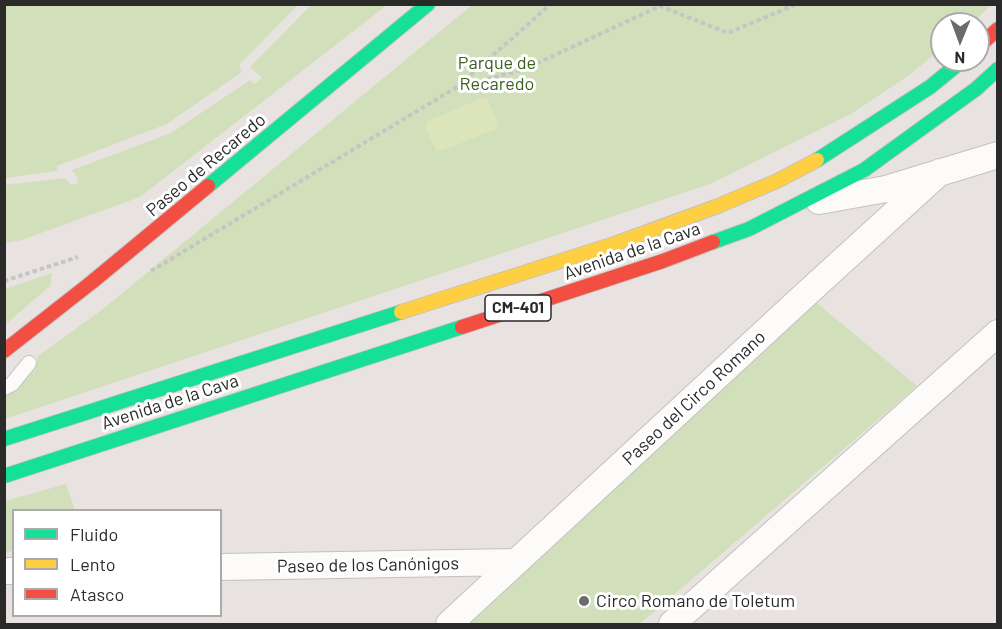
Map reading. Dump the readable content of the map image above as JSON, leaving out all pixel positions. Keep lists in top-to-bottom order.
{
  "streets": {
    "main road": ["Paseo de Recaredo", "Avenida de la Cava", "CM-401"],
    "street": ["Paseo del Circo Romano", "Paseo de los Canónigos"]
  },
  "crossings": [
    ["Paseo del Circo Romano", "Paseo de los Canónigos"]
  ],
  "parks": ["Parque de Recaredo"],
  "places": ["Circo Romano de Toletum"],
  "legend": ["Fluido", "Lento", "Atasco"],
  "north": "bottom"
}
